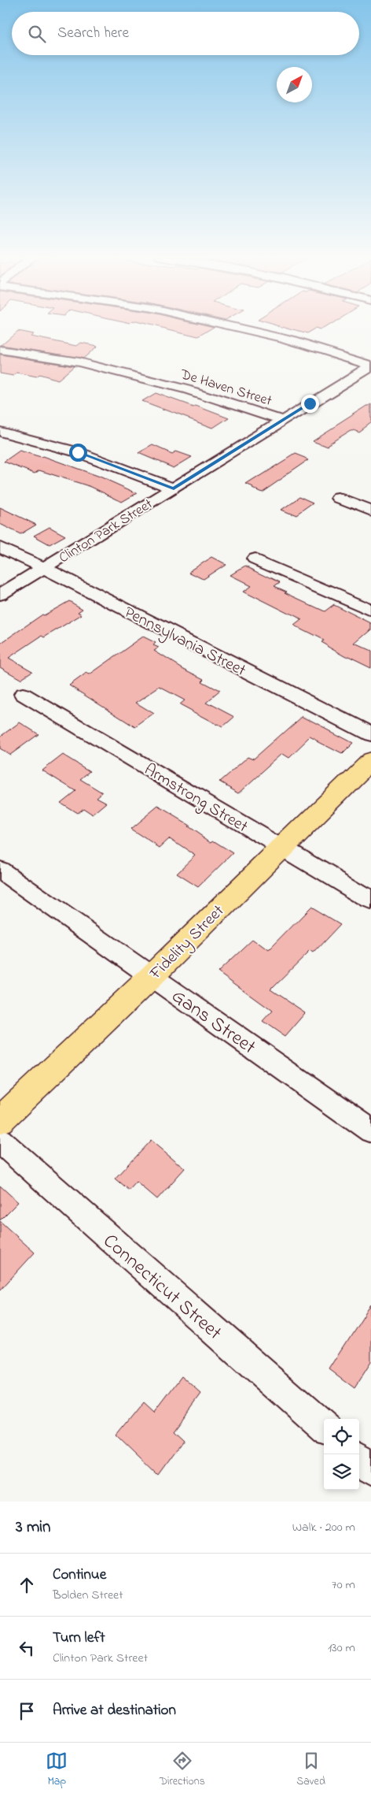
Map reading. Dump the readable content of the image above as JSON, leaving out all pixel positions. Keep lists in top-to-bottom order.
{
  "streets": {
    "main road": ["Fidelity Street"],
    "street": [
      "De Haven Street",
      "Clinton Park Street",
      "Pennsylvania Street",
      "Armstrong Street",
      "Gans Street",
      "Connecticut Street"
    ]
  },
  "crossings": [
    ["De Haven Street", "Clinton Park Street"],
    ["Clinton Park Street", "Pennsylvania Street"],
    ["Armstrong Street", "Fidelity Street"],
    ["Fidelity Street", "Gans Street"]
  ],
  "north": "top right",
  "page": {
    "search": "Search here",
    "heading": ["3 min", "Walk · 200 m"],
    "list": [
      ["Continue", "Bolden Street", "70 m"],
      ["Turn left", "Clinton Park Street", "130 m"],
      "Arrive at destination"
    ],
    "nav": ["Map", "Directions", "Saved"]
  }
}
